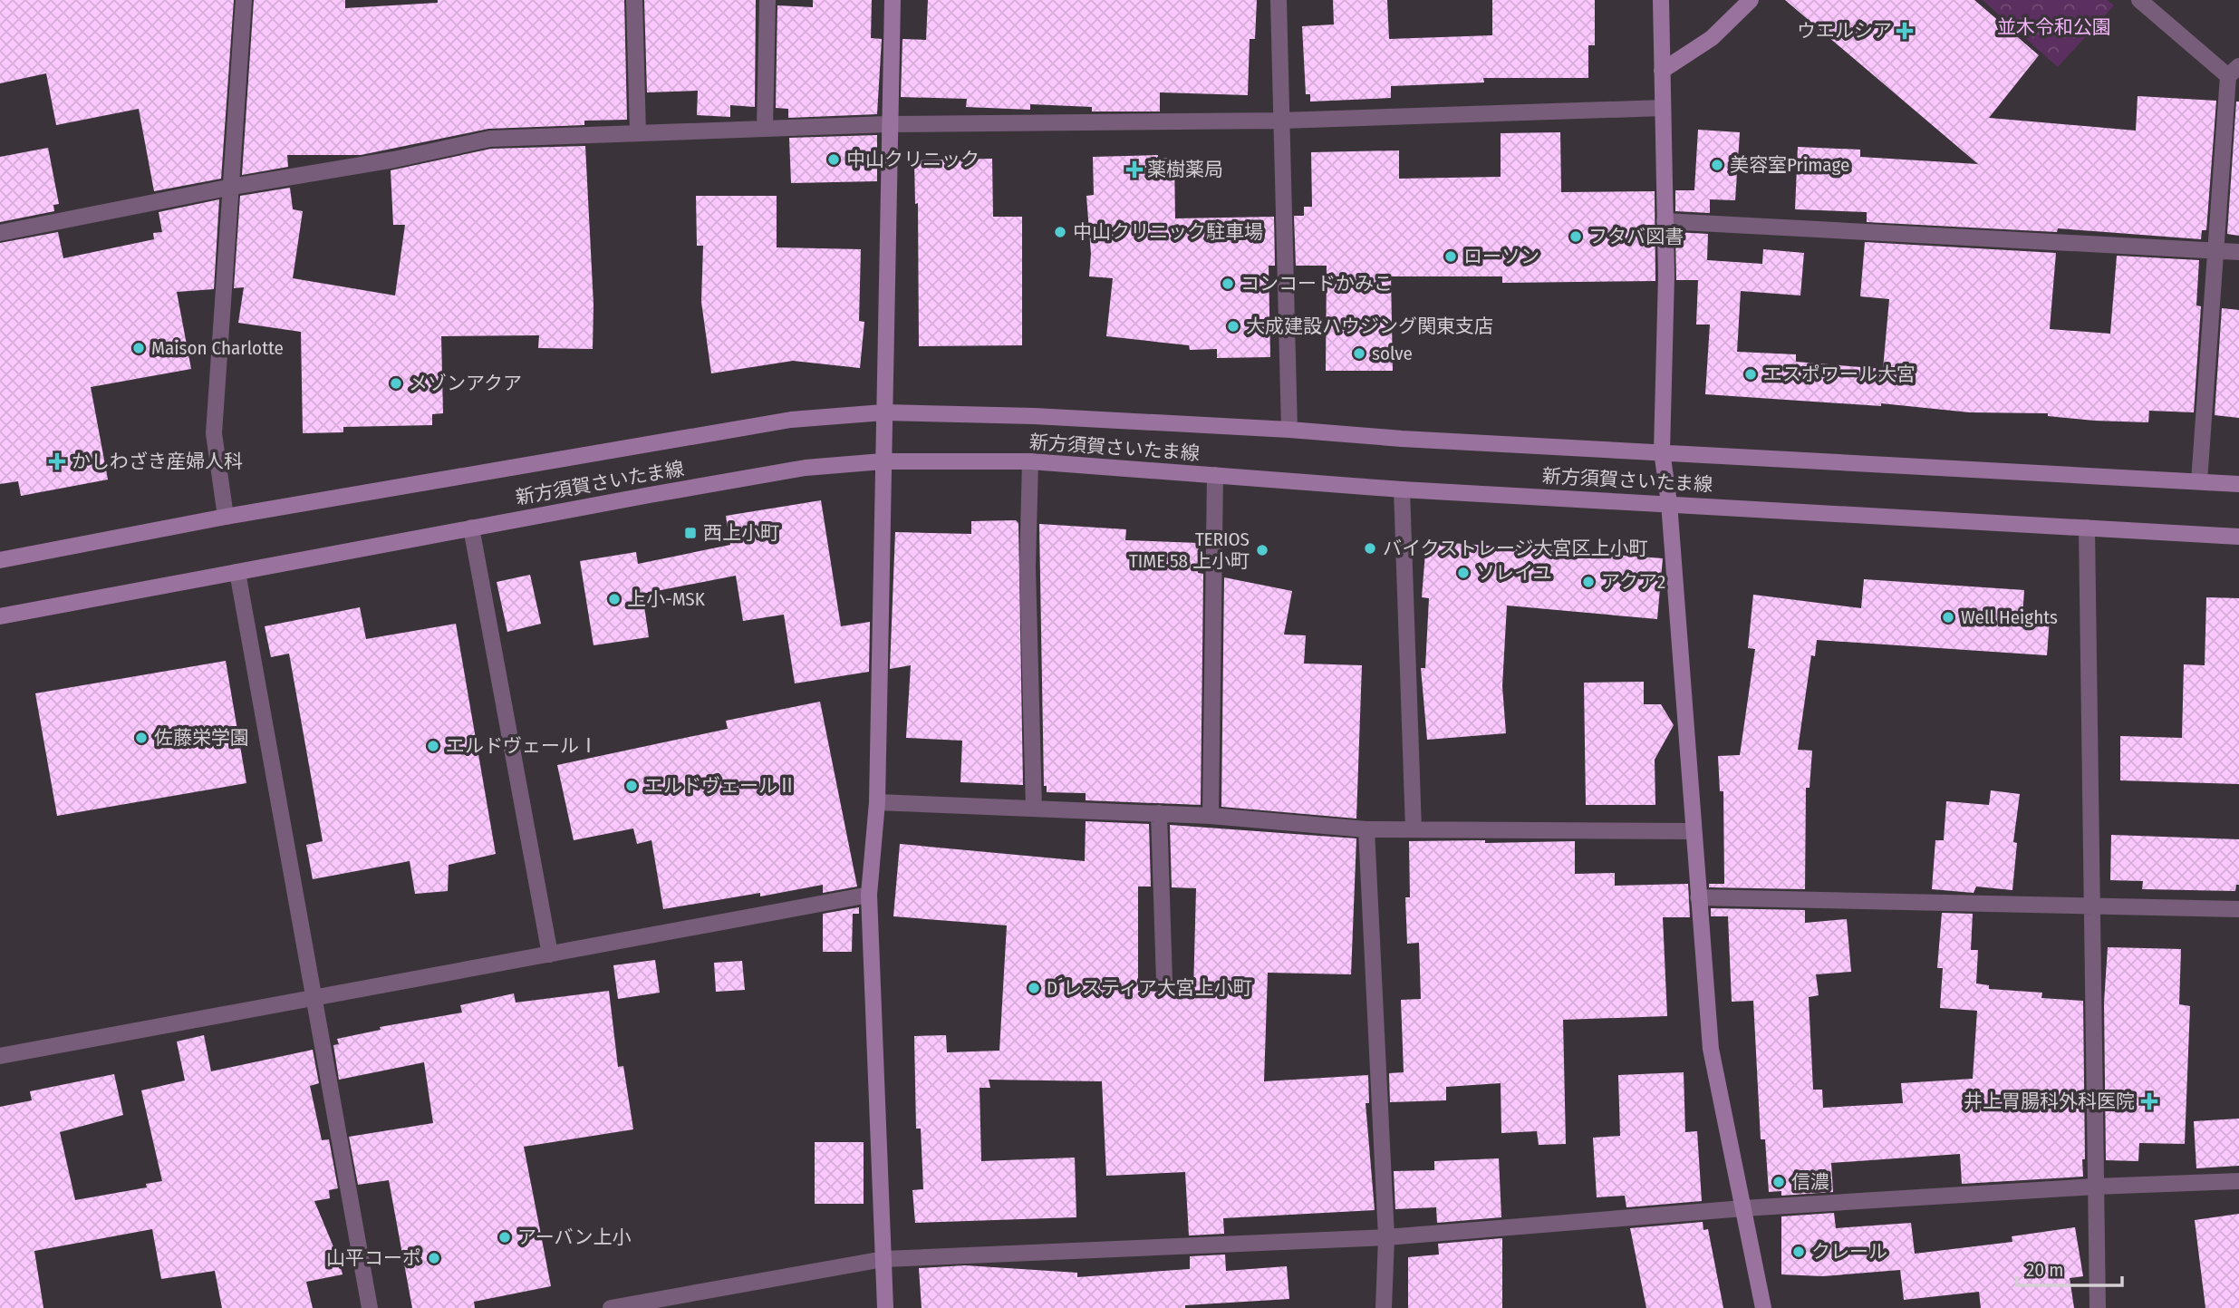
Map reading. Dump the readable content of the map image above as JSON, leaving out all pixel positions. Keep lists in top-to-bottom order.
{
  "streets": {
    "main road": ["新方須賀さいたま線"]
  },
  "parks": ["並木令和公園"],
  "places": {
    "health": [
      "ウエルシア",
      "薬樹薬局",
      "かしわざき産婦人科",
      "井上胃腸科外科医院"
    ],
    "other": [
      "中山クリニック",
      "美容室Primage",
      "中山クリニック駐車場",
      "フタバ図書",
      "ローソン",
      "コンコードかみこ",
      "大成建設ハウジング関東支店",
      "Maison Charlotte",
      "solve",
      "エスポワール大宮",
      "メゾンアクア",
      "バイクストレージ大宮区上小町",
      "TERIOS TIME 58 上小町",
      "ソレイユ",
      "アクア2",
      "上小-MSK",
      "Well Heights",
      "佐藤栄学園",
      "エルドヴェールⅠ",
      "エルドヴェールⅡ",
      "D´レスティア大宮上小町",
      "信濃",
      "アーバン上小",
      "クレール",
      "山平コーポ"
    ],
    "transit": ["西上小町"]
  },
  "scale_bar": "20 m"
}
